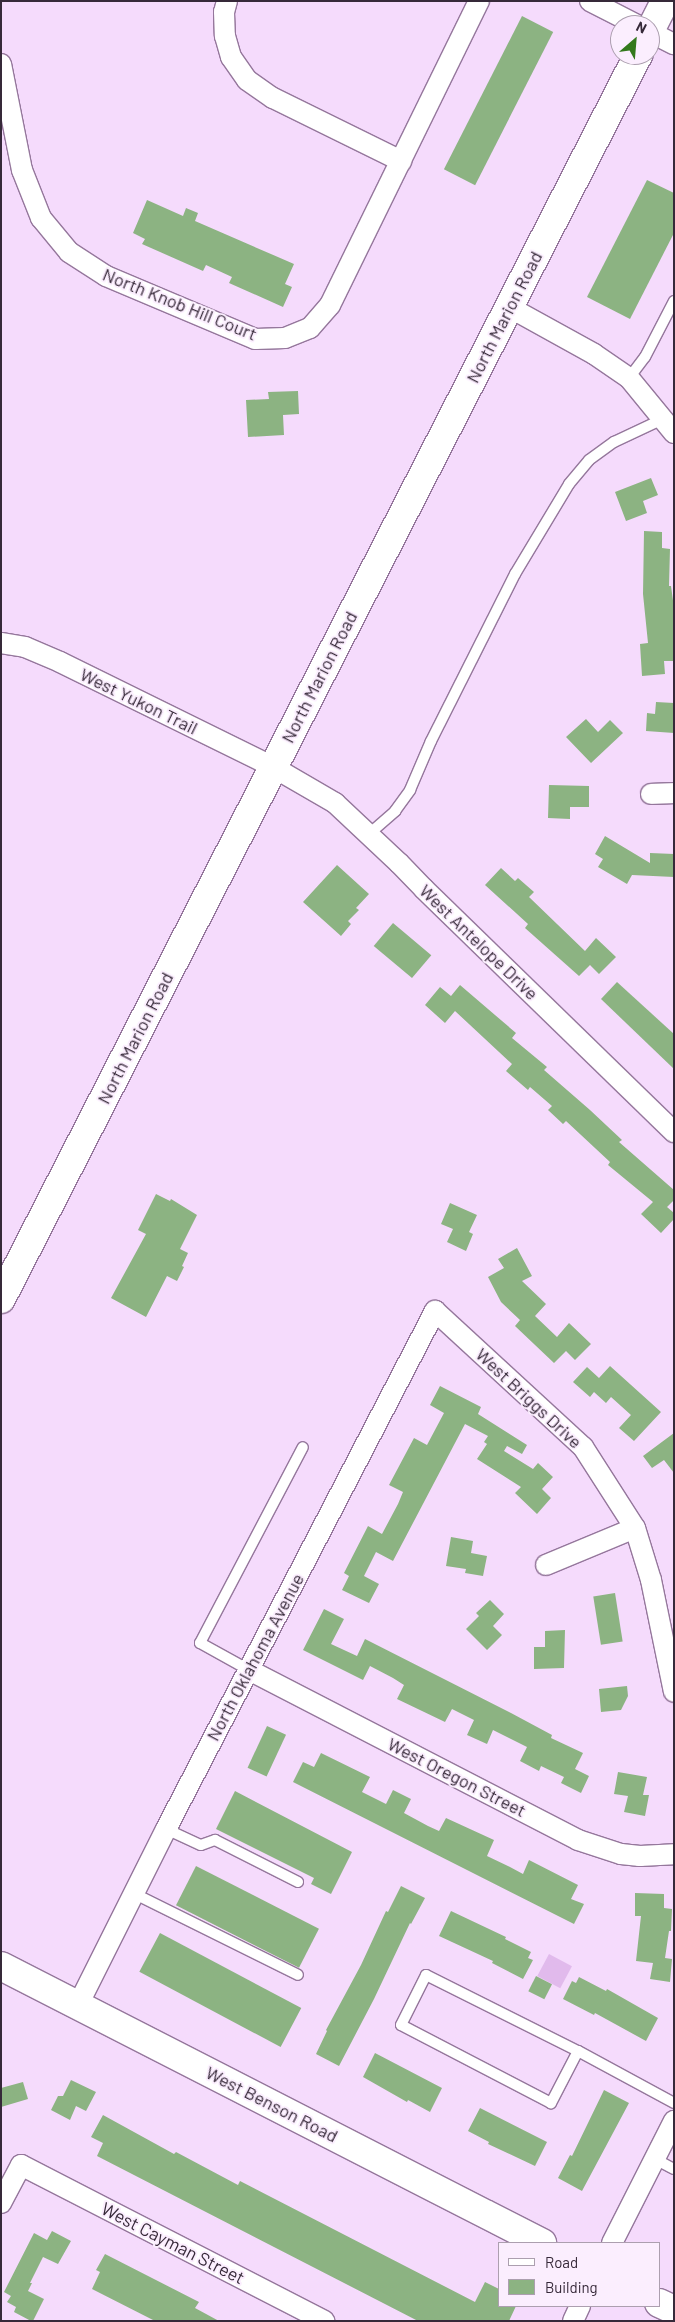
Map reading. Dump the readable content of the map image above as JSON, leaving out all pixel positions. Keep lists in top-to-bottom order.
{
  "streets": {
    "main road": ["North Marion Road", "West Benson Road"],
    "street": [
      "North Knob Hill Court",
      "West Yukon Trail",
      "West Antelope Drive",
      "West Briggs Drive",
      "North Oklahoma Avenue",
      "West Oregon Street",
      "West Cayman Street"
    ]
  },
  "crossings": [
    ["North Marion Road", "West Yukon Trail"],
    ["North Marion Road", "West Antelope Drive"],
    ["West Yukon Trail", "West Antelope Drive"],
    ["West Briggs Drive", "North Oklahoma Avenue"],
    ["North Oklahoma Avenue", "West Oregon Street"],
    ["North Oklahoma Avenue", "West Benson Road"]
  ],
  "legend": ["Road", "Building"],
  "north": "top right"
}
